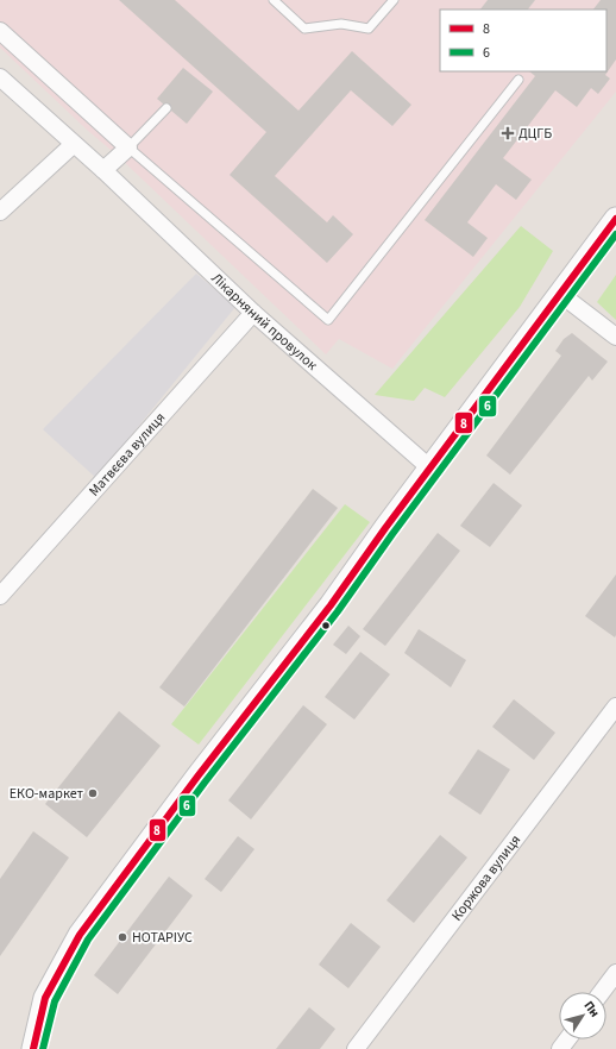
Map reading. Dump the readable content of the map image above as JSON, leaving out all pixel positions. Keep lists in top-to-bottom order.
{
  "streets": {
    "street": ["Лікарняний провулок", "Матвєєва вулиця", "Коржова вулиця"]
  },
  "crossings": [
    ["Лікарняний провулок", "Матвєєва вулиця"]
  ],
  "places": {
    "health": ["ДЦГБ"],
    "other": ["ЕКО-маркет", "НОТАРІУС"]
  },
  "lines": ["transit line 8", "transit line 6"],
  "legend": ["8", "6"],
  "north": "top right"
}
